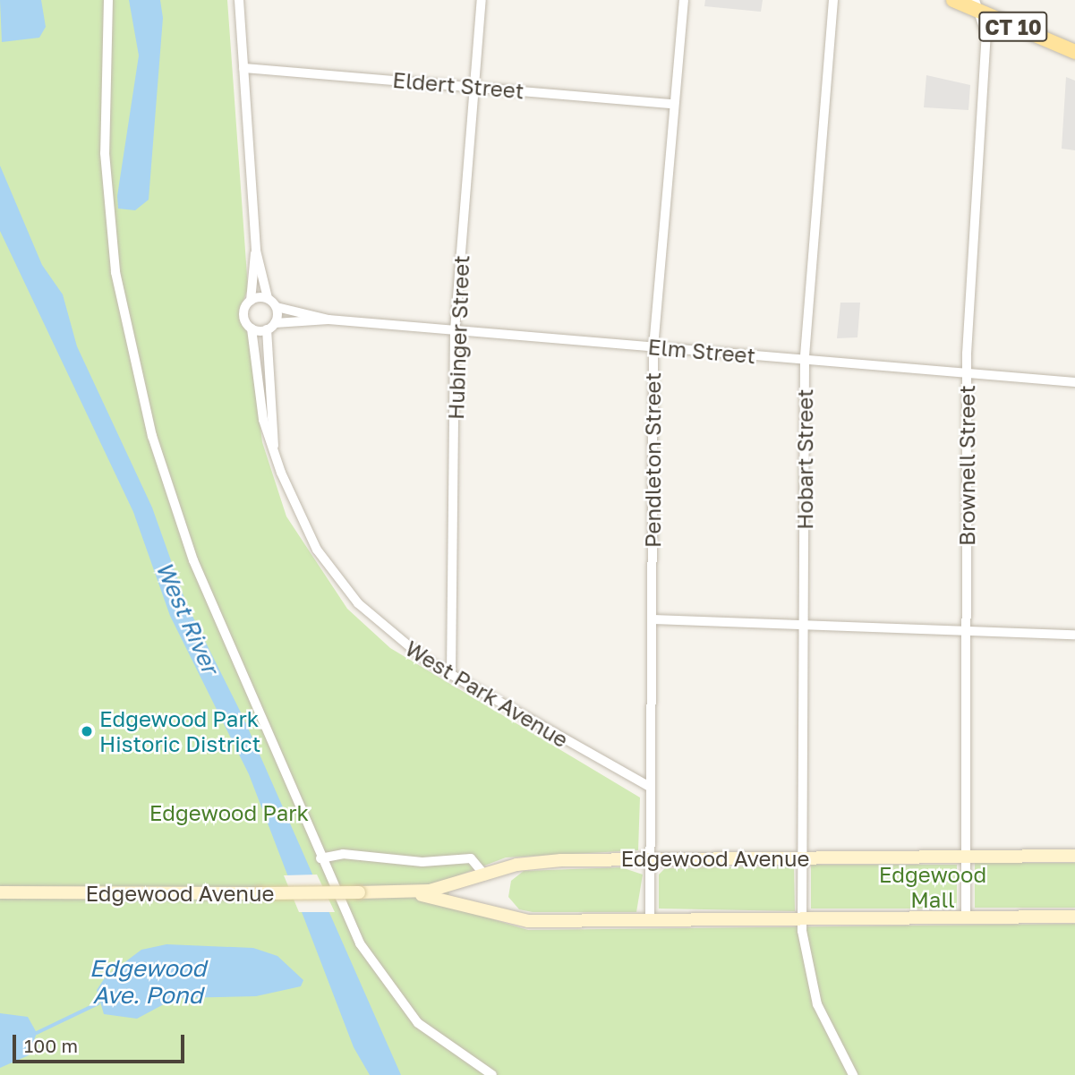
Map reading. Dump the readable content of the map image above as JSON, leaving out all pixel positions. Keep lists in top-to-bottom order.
{
  "streets": {
    "main road": ["CT 10"],
    "street": [
      "Eldert Street",
      "Hubinger Street",
      "Elm Street",
      "Hobart Street",
      "Pendleton Street",
      "Brownell Street",
      "West Park Avenue",
      "Edgewood Avenue"
    ]
  },
  "crossings": [
    ["CT 10", "Brownell Street"],
    ["Eldert Street", "Hubinger Street"],
    ["Eldert Street", "Pendleton Street"],
    ["Hubinger Street", "Elm Street"],
    ["Hubinger Street", "West Park Avenue"],
    ["Elm Street", "Hobart Street"],
    ["Elm Street", "Pendleton Street"],
    ["Elm Street", "Brownell Street"],
    ["Elm Street", "West Park Avenue"],
    ["Hobart Street", "Edgewood Avenue"],
    ["Pendleton Street", "West Park Avenue"],
    ["Pendleton Street", "Edgewood Avenue"],
    ["Brownell Street", "Edgewood Avenue"]
  ],
  "water": ["West River", "Edgewood Ave. Pond"],
  "parks": ["Edgewood Park", "Edgewood Mall"],
  "places": ["Edgewood Park Historic District"],
  "scale_bar": "100 m"
}
